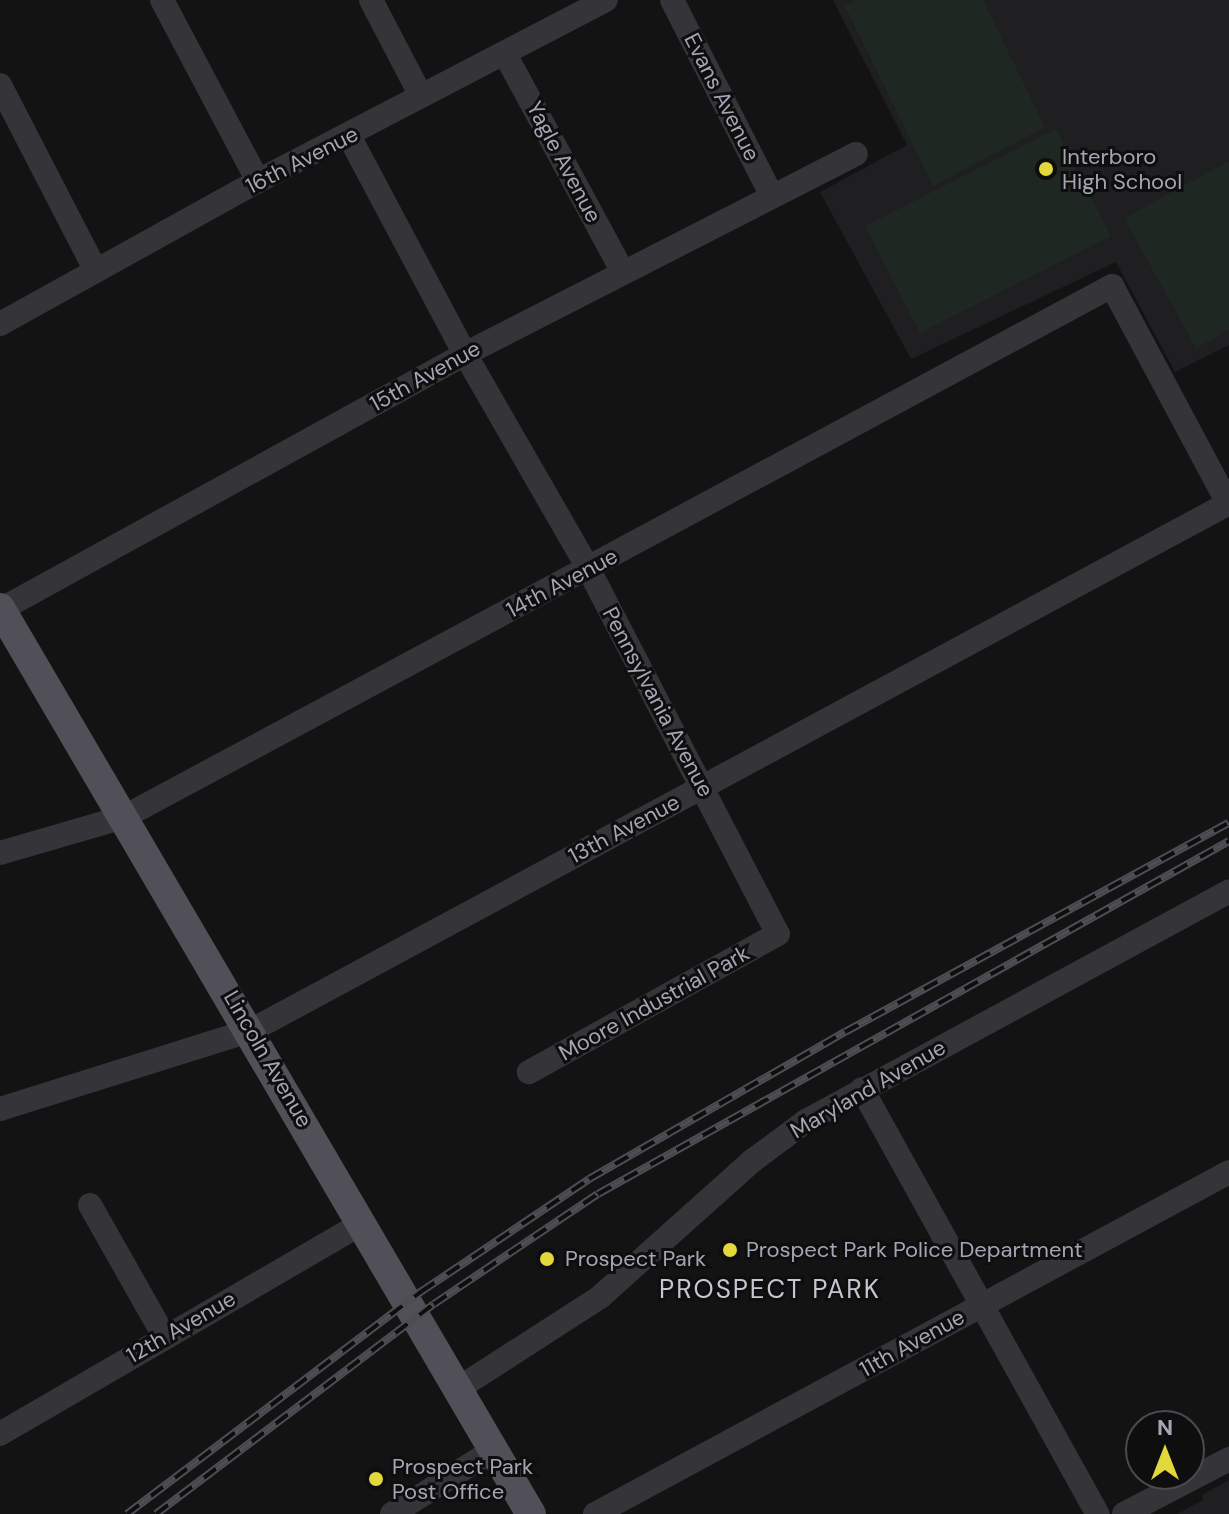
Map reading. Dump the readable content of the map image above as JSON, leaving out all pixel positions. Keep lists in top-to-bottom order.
{
  "streets": {
    "main road": ["Lincoln Avenue"],
    "street": [
      "Evans Avenue",
      "16th Avenue",
      "Yagle Avenue",
      "15th Avenue",
      "14th Avenue",
      "Pennsylvania Avenue",
      "13th Avenue",
      "Moore Industrial Park",
      "Maryland Avenue",
      "12th Avenue",
      "11th Avenue"
    ]
  },
  "crossings": [
    ["Evans Avenue", "15th Avenue"],
    ["16th Avenue", "Yagle Avenue"],
    ["16th Avenue", "Pennsylvania Avenue"],
    ["Yagle Avenue", "15th Avenue"],
    ["15th Avenue", "Pennsylvania Avenue"],
    ["15th Avenue", "Lincoln Avenue"],
    ["14th Avenue", "Pennsylvania Avenue"],
    ["14th Avenue", "13th Avenue"],
    ["14th Avenue", "Lincoln Avenue"],
    ["Pennsylvania Avenue", "13th Avenue"],
    ["Pennsylvania Avenue", "Moore Industrial Park"],
    ["13th Avenue", "Lincoln Avenue"],
    ["Lincoln Avenue", "Maryland Avenue"],
    ["Lincoln Avenue", "12th Avenue"]
  ],
  "districts": ["PROSPECT PARK"],
  "places": [
    "Interboro High School",
    "Prospect Park Police Department",
    "Prospect Park",
    "Prospect Park Post Office"
  ],
  "north": "top"
}
